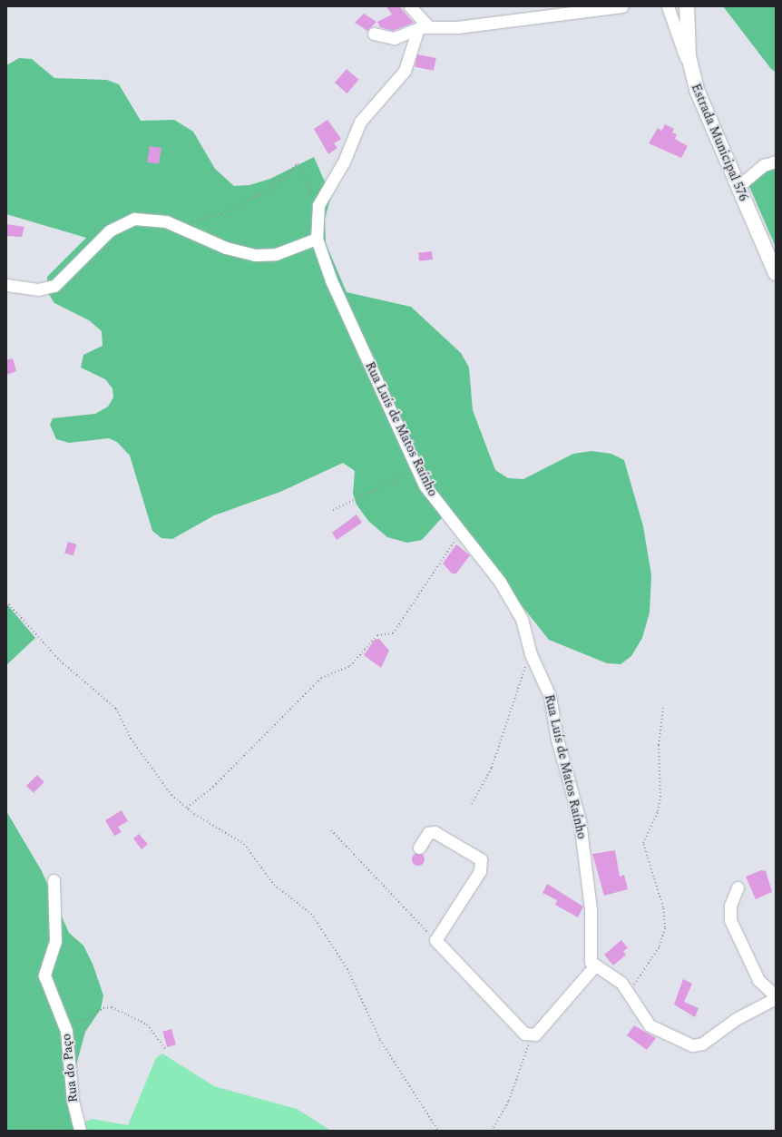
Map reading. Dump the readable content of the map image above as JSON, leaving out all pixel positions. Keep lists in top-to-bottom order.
{
  "streets": {
    "main road": ["Estrada Municipal 576"],
    "street": ["Rua Luís de Matos Raínho", "Rua do Paço"]
  }
}
